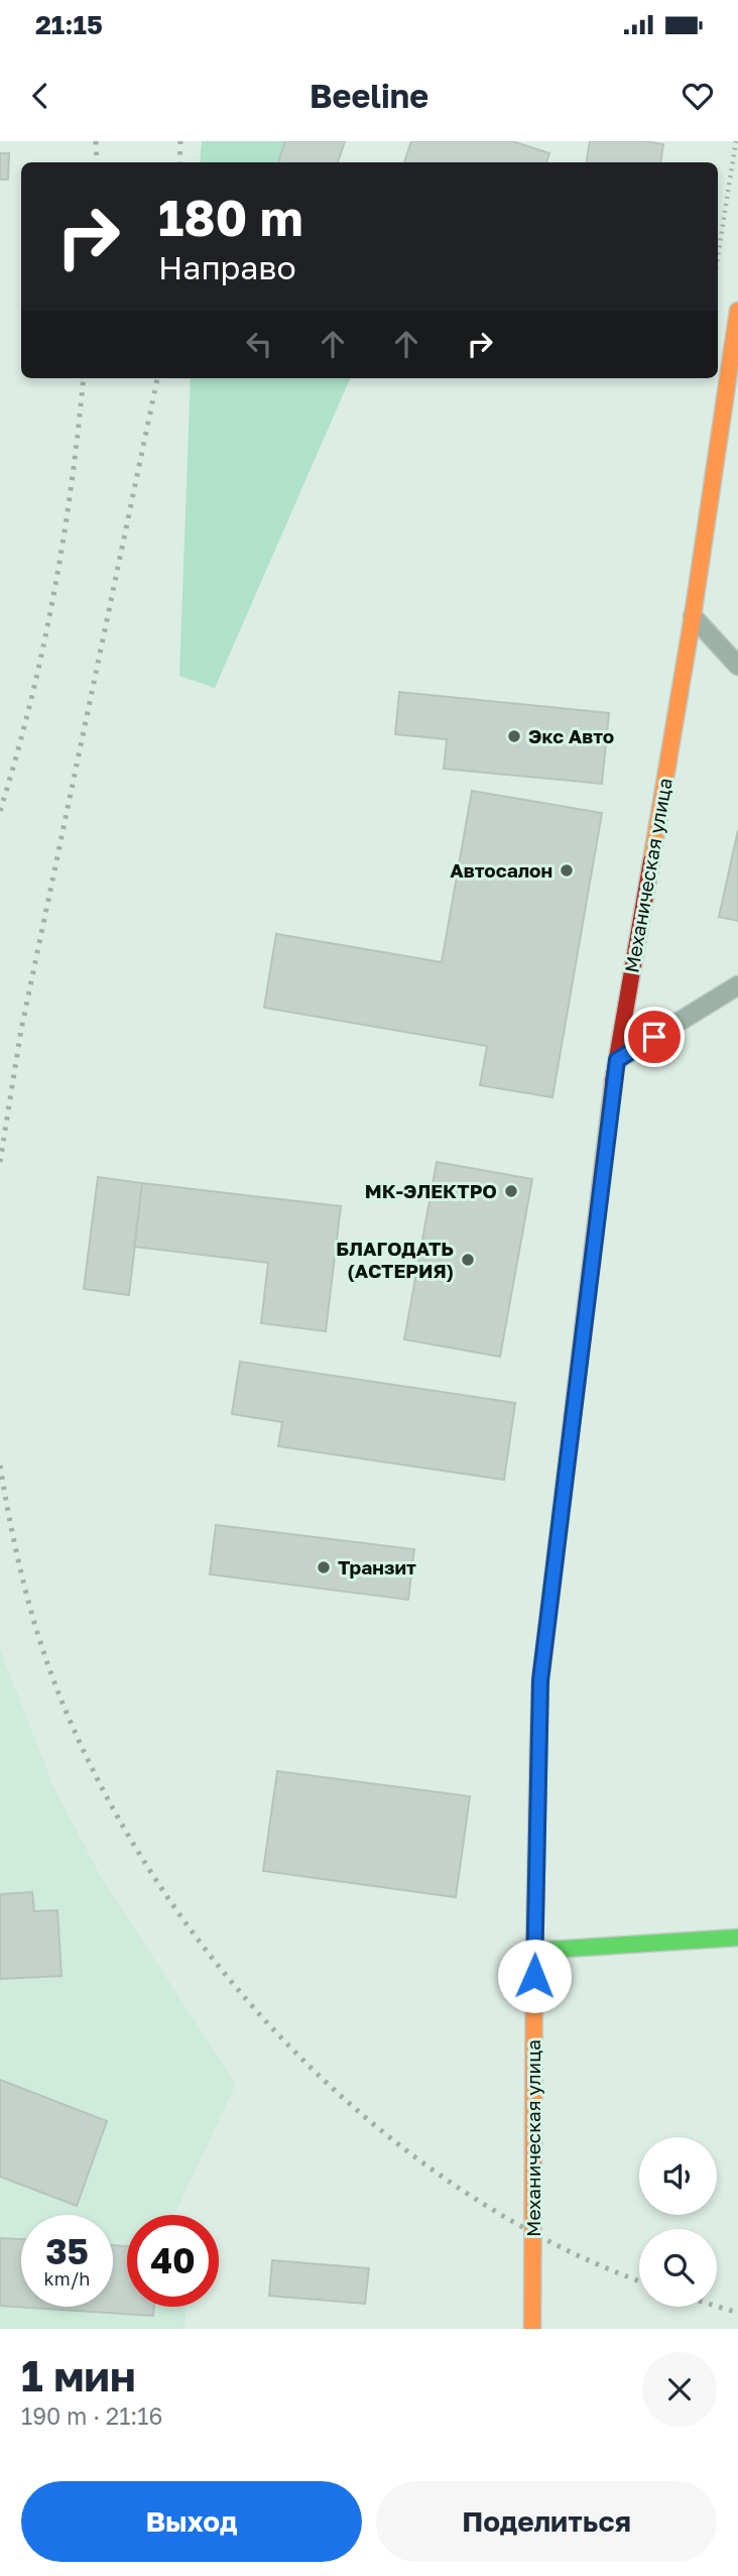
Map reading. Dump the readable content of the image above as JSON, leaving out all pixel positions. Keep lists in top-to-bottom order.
{
  "streets": {
    "main road": ["Механическая улица"]
  },
  "places": [
    "Экс Авто",
    "Автосалон",
    "МК-ЭЛЕКТРО",
    "БЛАГОДАТЬ (АСТЕРИЯ)",
    "Транзит"
  ],
  "page": {
    "status": "21:15",
    "header": "Beeline",
    "turn": ["180 m", "Направо"],
    "speed": "35 km/h",
    "limit": "40",
    "heading": ["1 мин", "190 m · 21:16"],
    "buttons": ["Выход", "Поделиться"]
  }
}
